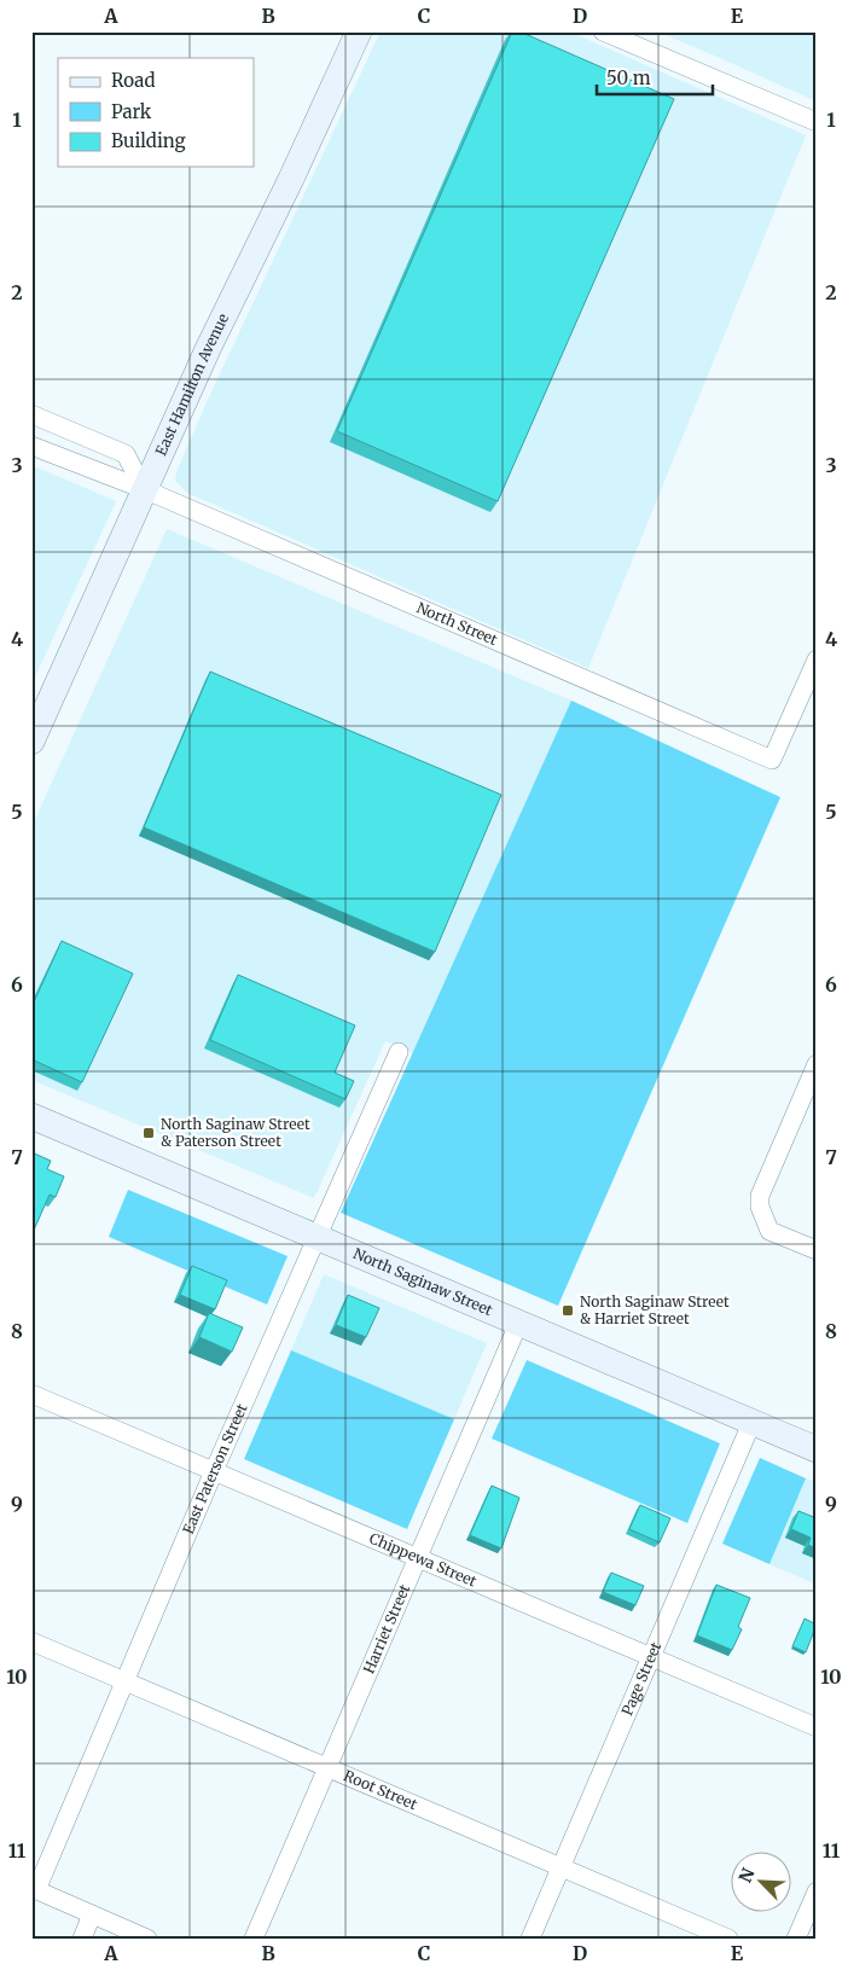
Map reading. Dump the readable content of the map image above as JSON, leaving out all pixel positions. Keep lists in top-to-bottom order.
{
  "streets": {
    "main road": ["East Hamilton Avenue", "North Saginaw Street"],
    "street": [
      "North Street",
      "East Paterson Street",
      "Chippewa Street",
      "Harriet Street",
      "Page Street",
      "Root Street"
    ]
  },
  "crossings": [
    ["East Hamilton Avenue", "North Street"],
    ["North Saginaw Street", "East Paterson Street"],
    ["North Saginaw Street", "Harriet Street"],
    ["North Saginaw Street", "Page Street"],
    ["East Paterson Street", "Chippewa Street"],
    ["East Paterson Street", "Root Street"],
    ["Chippewa Street", "Harriet Street"],
    ["Chippewa Street", "Page Street"],
    ["Harriet Street", "Root Street"],
    ["Page Street", "Root Street"]
  ],
  "places": {
    "transit": ["North Saginaw Street & Paterson Street", "North Saginaw Street & Harriet Street"]
  },
  "legend": ["Road", "Park", "Building"],
  "scale_bar": "50 m",
  "north": "top left",
  "grid": {
    "columns": [
      "A",
      "B",
      "C",
      "D",
      "E"
    ],
    "rows": [
      "1",
      "2",
      "3",
      "4",
      "5",
      "6",
      "7",
      "8",
      "9",
      "10",
      "11"
    ]
  }
}
